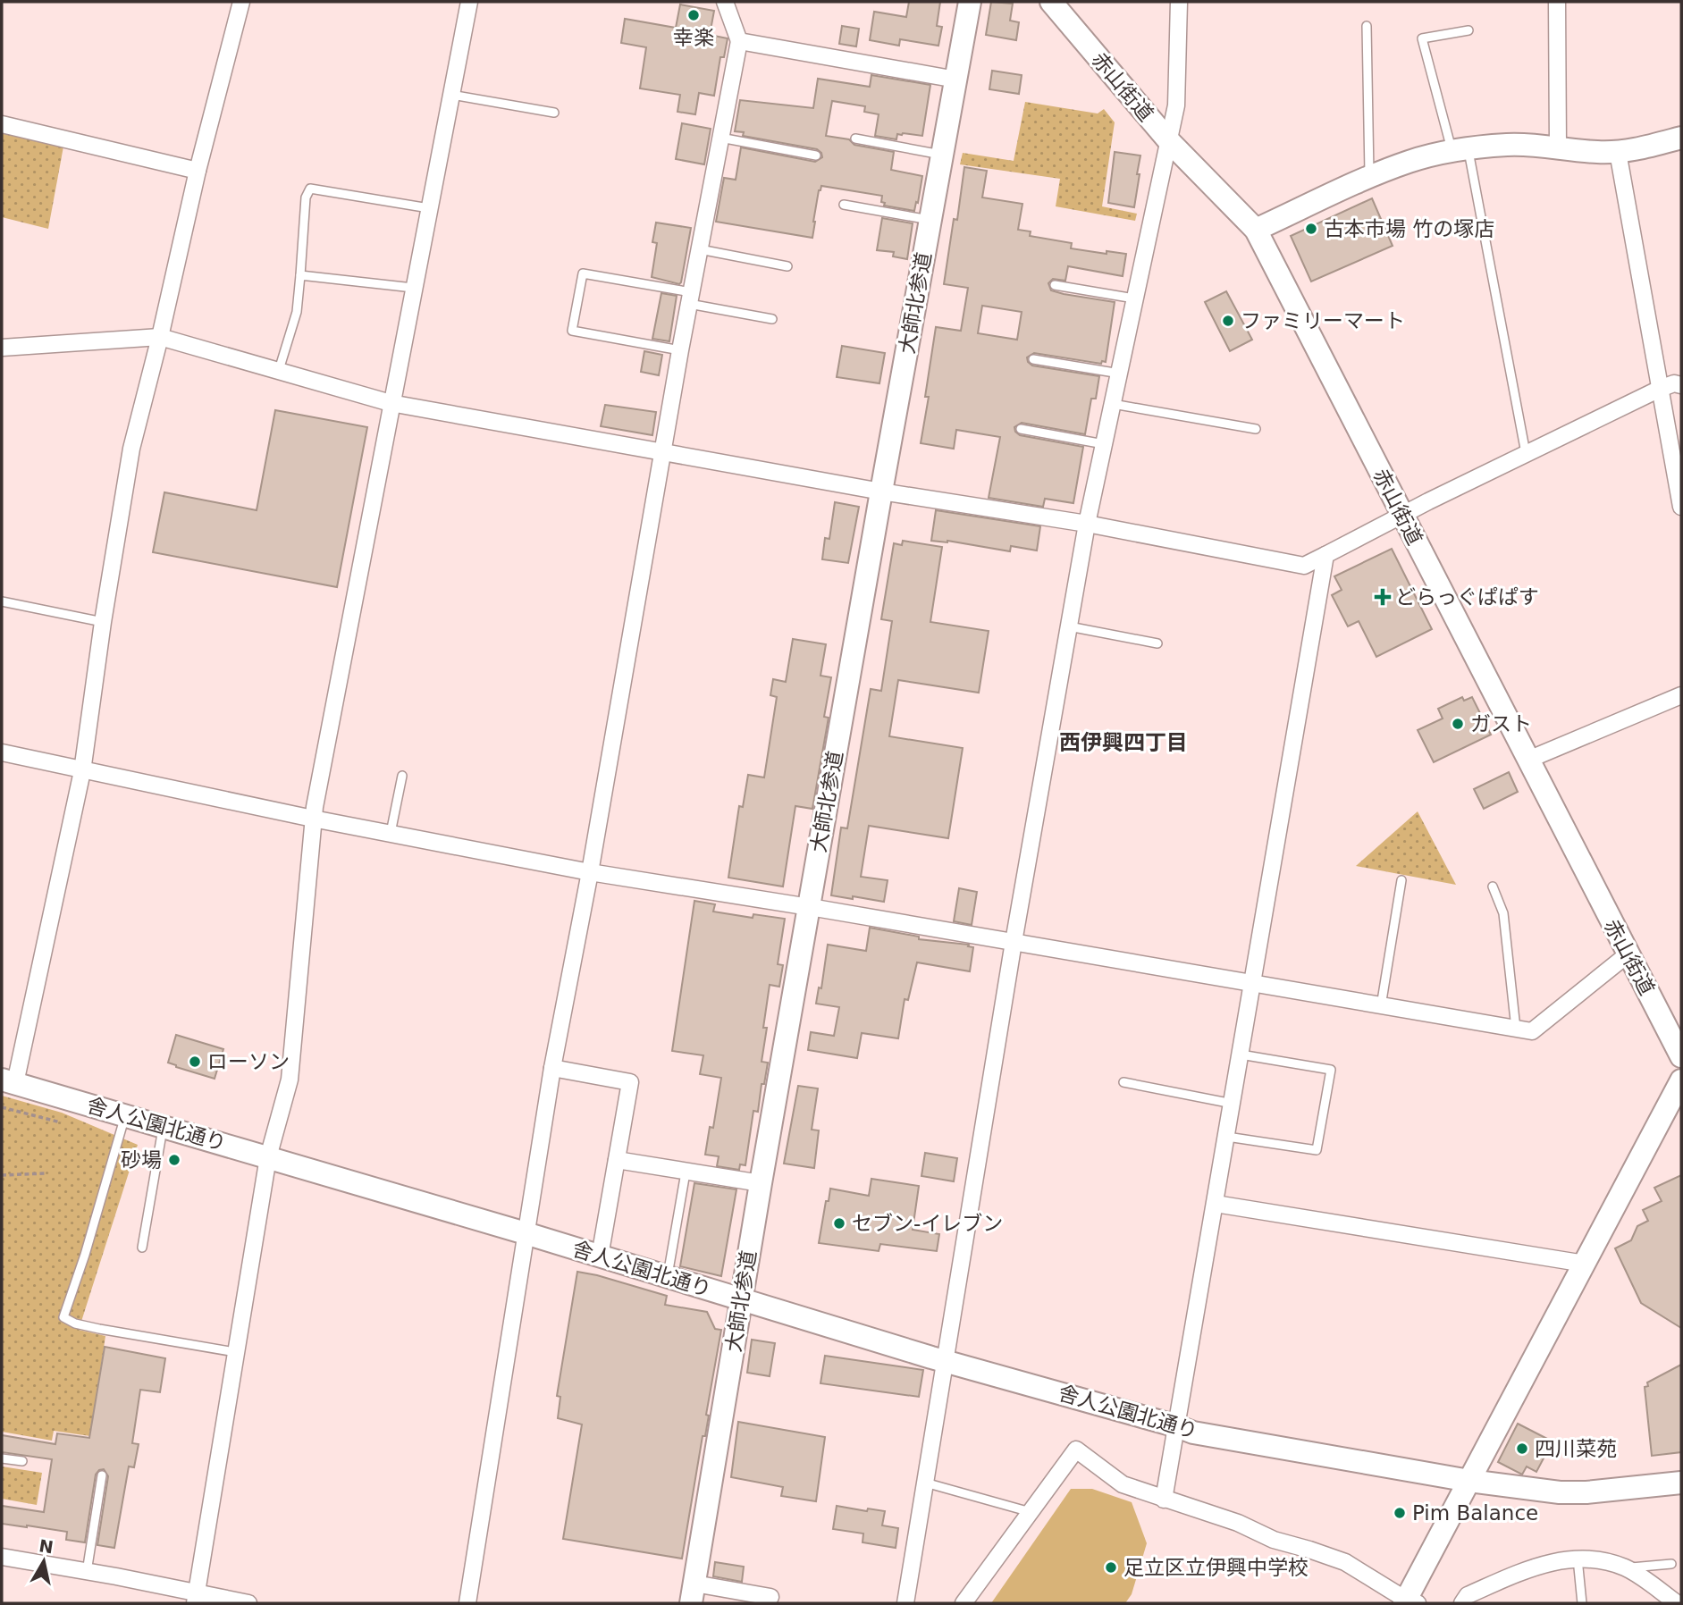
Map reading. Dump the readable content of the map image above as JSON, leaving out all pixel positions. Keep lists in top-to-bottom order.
{
  "streets": {
    "street": ["赤山街道", "大師北参道", "舎人公園北通り"]
  },
  "crossings": [
    ["大師北参道", "舎人公園北通り"]
  ],
  "districts": ["西伊興四丁目"],
  "places": {
    "other": [
      "幸楽",
      "古本市場 竹の塚店",
      "ファミリーマート",
      "ガスト",
      "ローソン",
      "砂場",
      "セブン-イレブン",
      "四川菜苑",
      "Pim Balance",
      "足立区立伊興中学校"
    ],
    "health": ["どらっぐぱぱす"]
  },
  "north": "top"
}
